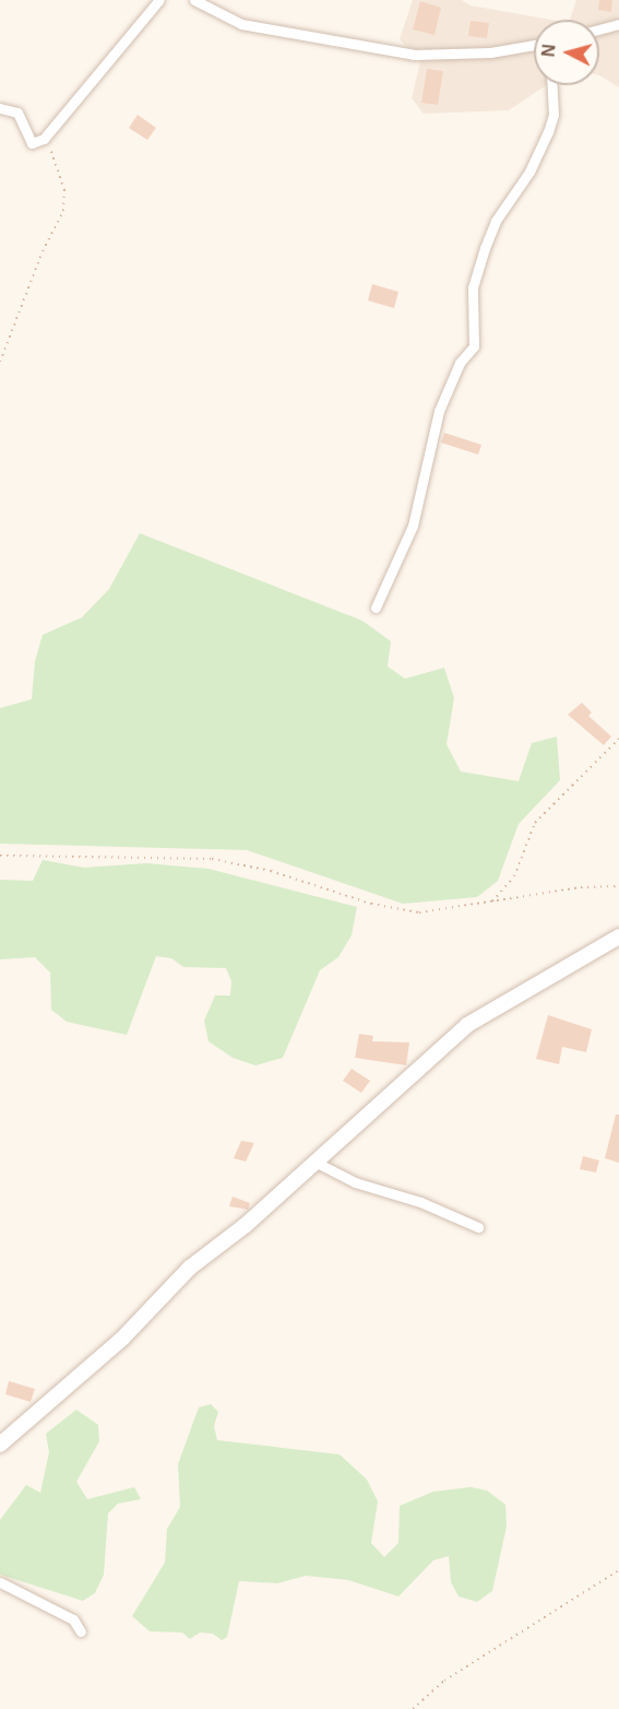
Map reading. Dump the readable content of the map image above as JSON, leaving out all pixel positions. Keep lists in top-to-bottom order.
{
  "north": "left"
}
